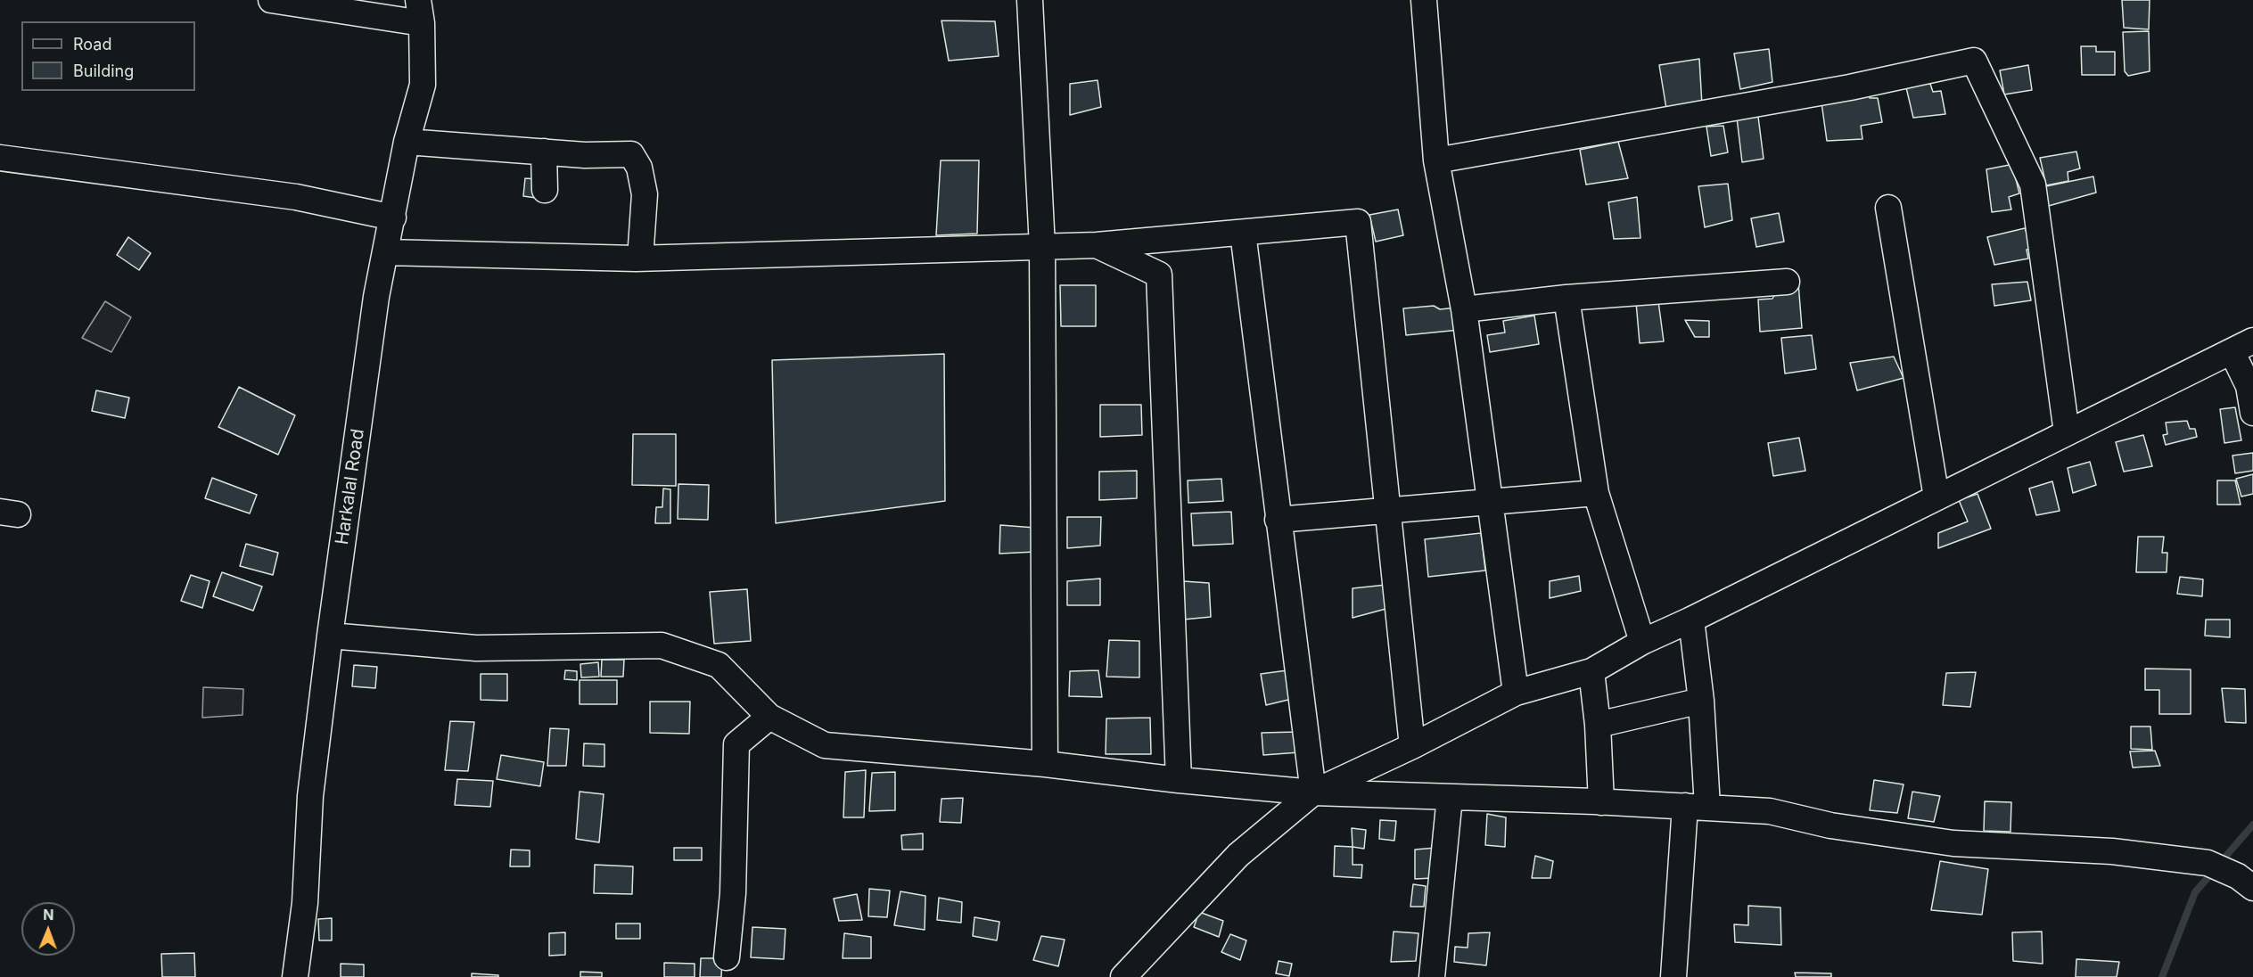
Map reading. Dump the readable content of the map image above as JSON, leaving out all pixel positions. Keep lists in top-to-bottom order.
{
  "streets": {
    "street": ["Harkalal Road"]
  },
  "legend": ["Road", "Building"],
  "north": "top"
}
